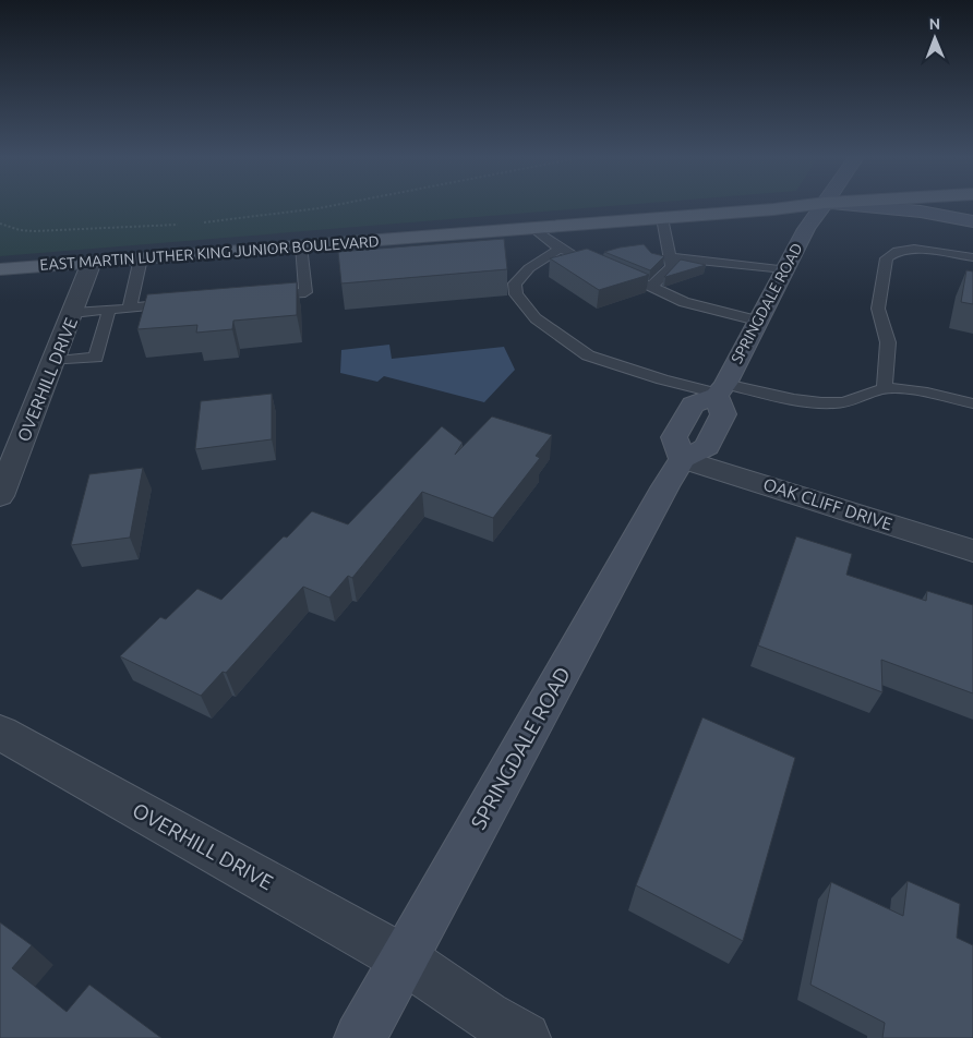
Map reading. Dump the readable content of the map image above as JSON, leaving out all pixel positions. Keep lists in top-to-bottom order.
{
  "streets": {
    "main road": ["EAST MARTIN LUTHER KING JUNIOR BOULEVARD", "SPRINGDALE ROAD"],
    "street": ["OVERHILL DRIVE", "OAK CLIFF DRIVE"]
  },
  "crossings": [
    ["EAST MARTIN LUTHER KING JUNIOR BOULEVARD", "OVERHILL DRIVE"],
    ["SPRINGDALE ROAD", "OVERHILL DRIVE"],
    ["SPRINGDALE ROAD", "OAK CLIFF DRIVE"]
  ],
  "north": "top"
}
